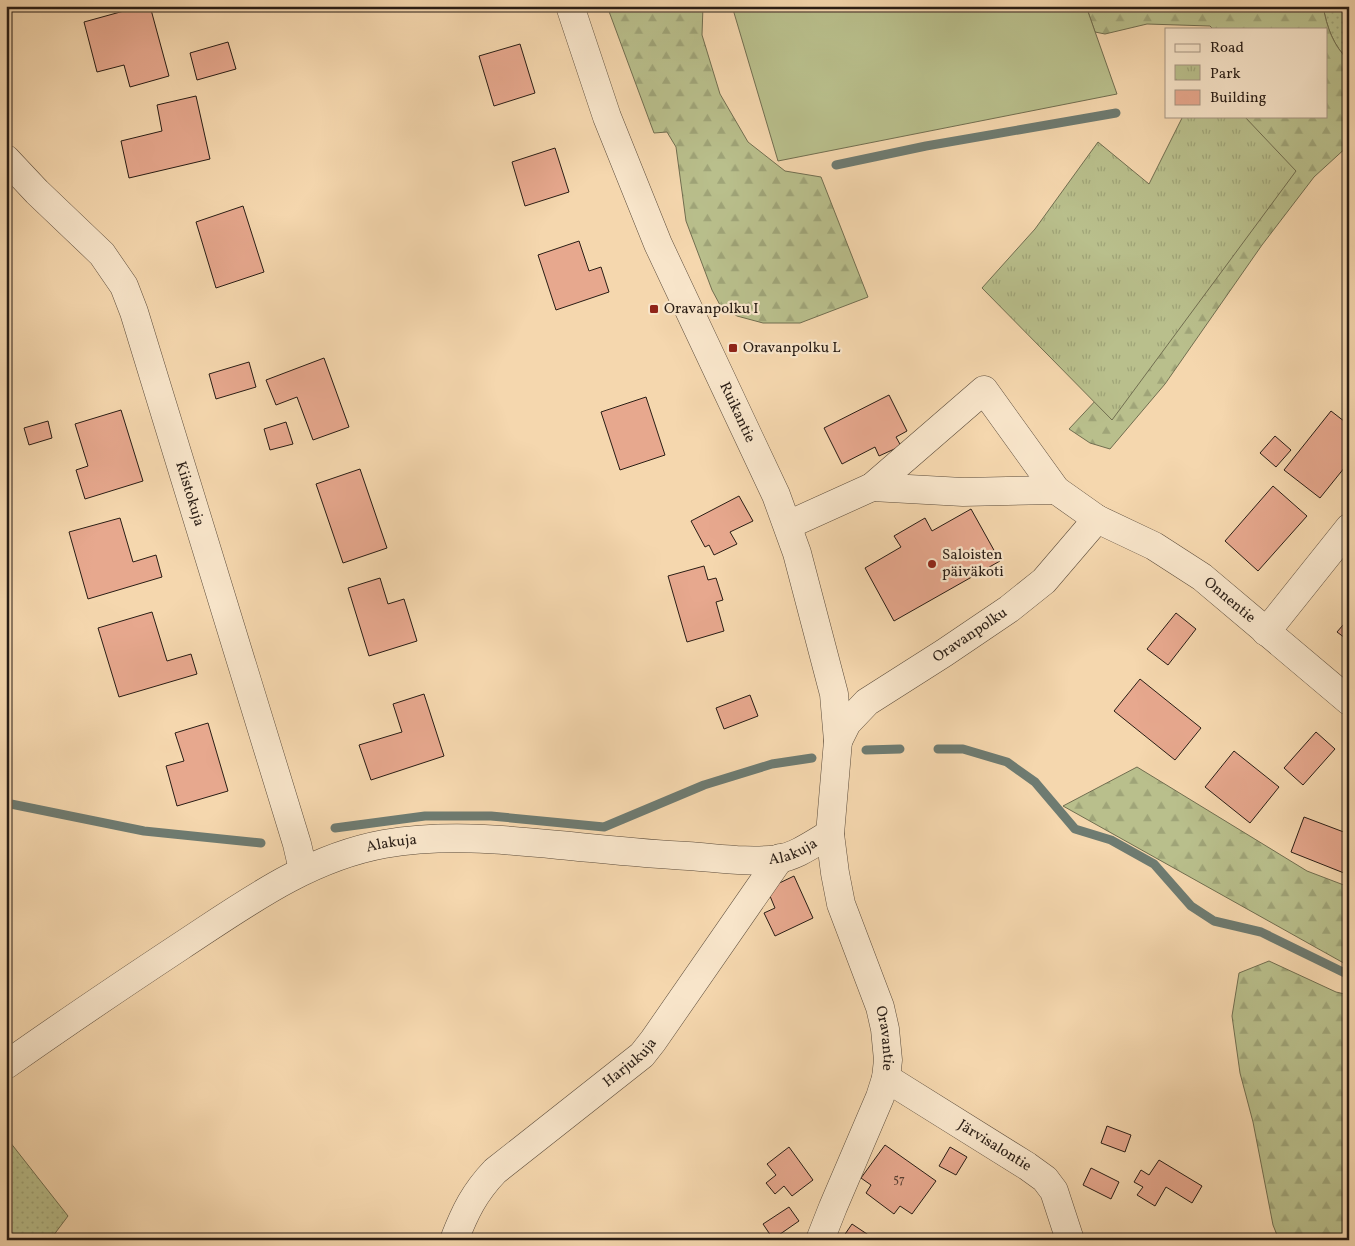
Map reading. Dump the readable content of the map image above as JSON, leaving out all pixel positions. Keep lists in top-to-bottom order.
{
  "streets": {
    "street": [
      "Ruikantie",
      "Kiistokuja",
      "Onnentie",
      "Oravanpolku",
      "Alakuja",
      "Oravantie",
      "Harjukuja",
      "Järvisalontie"
    ]
  },
  "crossings": [
    ["Ruikantie", "Oravanpolku"],
    ["Ruikantie", "Alakuja"],
    ["Ruikantie", "Oravantie"],
    ["Kiistokuja", "Alakuja"],
    ["Onnentie", "Oravanpolku"],
    ["Alakuja", "Oravantie"],
    ["Alakuja", "Harjukuja"],
    ["Oravantie", "Järvisalontie"]
  ],
  "places": {
    "transit": ["Oravanpolku I", "Oravanpolku L"],
    "other": ["Saloisten päiväkoti"]
  },
  "house_numbers": ["57"],
  "legend": ["Road", "Park", "Building"]
}
